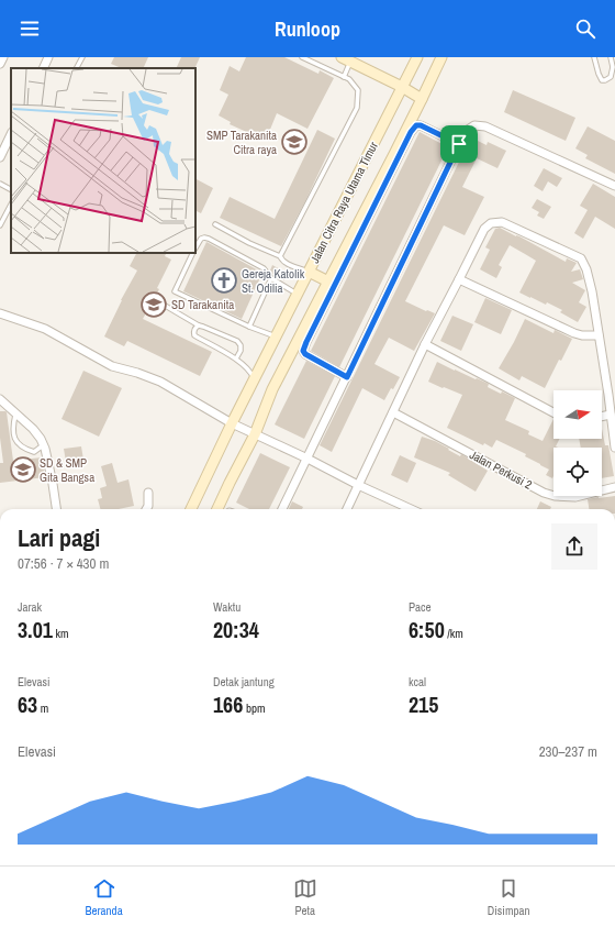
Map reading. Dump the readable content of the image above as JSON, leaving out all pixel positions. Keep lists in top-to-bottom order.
{
  "streets": {
    "main road": ["Jalan Citra Raya Utama Timur"],
    "street": ["Jalan Perkusi 2"]
  },
  "places": {
    "school or university": ["SMP Tarakanita Citra raya", "SD Tarakanita", "SD & SMP Gita Bangsa"],
    "church": ["Gereja Katolik St. Odilia"]
  },
  "north": "right",
  "page": {
    "header": "Runloop",
    "heading": ["Lari pagi", "07:56 · 7 × 430 m"],
    "stats": [
      ["Jarak", "3.01 km"],
      ["Waktu", "20:34"],
      ["Pace", "6:50 /km"],
      ["Elevasi", "63 m"],
      ["Detak jantung", "166 bpm"],
      ["kcal", "215"]
    ],
    "chart": ["Elevasi", "230–237 m"],
    "tabs": ["Beranda", "Peta", "Disimpan"]
  }
}
